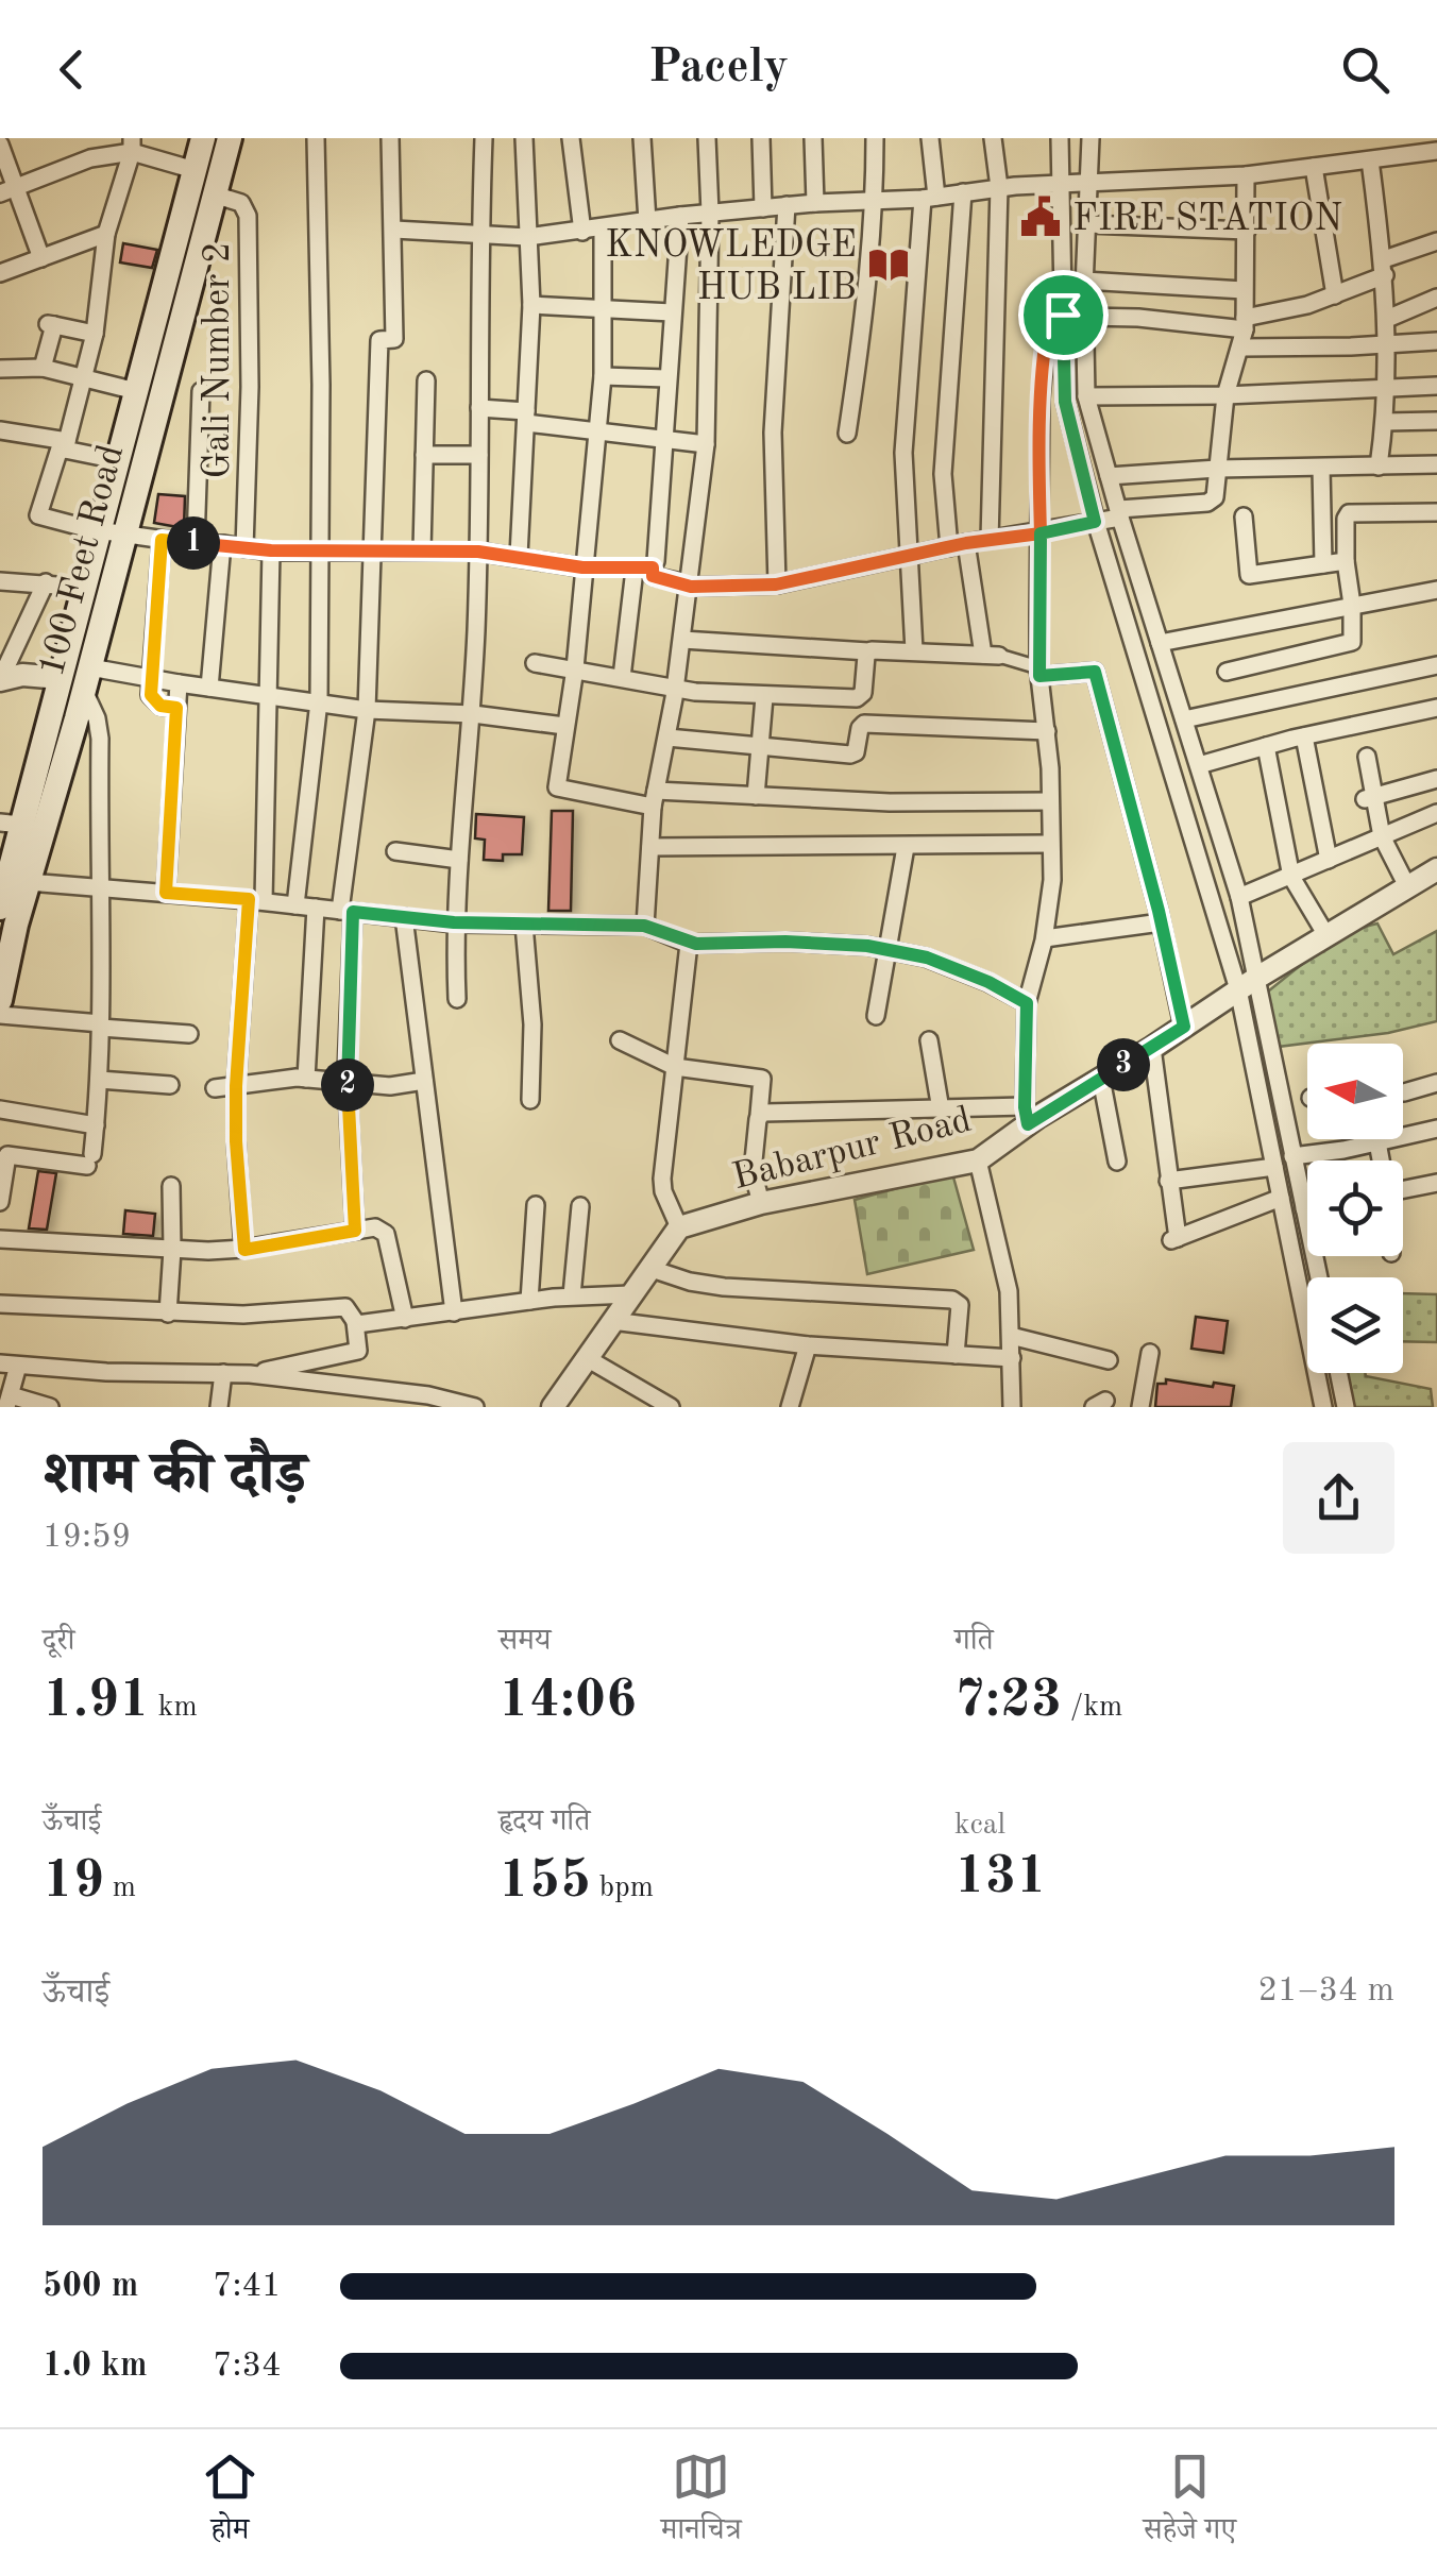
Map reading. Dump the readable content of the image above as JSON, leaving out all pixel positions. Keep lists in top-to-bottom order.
{
  "streets": {
    "main road": ["100 Feet Road"],
    "street": ["Gali Number 2", "Babarpur Road"]
  },
  "crossings": [
    ["Gali Number 2", "100 Feet Road"]
  ],
  "places": {
    "public building": ["FIRE STATION"],
    "library": ["KNOWLEDGE HUB LIB"]
  },
  "north": "left",
  "page": {
    "header": "Pacely",
    "pins": ["1", "3", "2"],
    "heading": ["शाम की दौड़", "19:59"],
    "stats": [
      ["दूरी", "1.91 km"],
      ["समय", "14:06"],
      ["गति", "7:23 /km"],
      ["ऊँचाई", "19 m"],
      ["हृदय गति", "155 bpm"],
      ["kcal", "131"]
    ],
    "chart": ["ऊँचाई", "21–34 m"],
    "list": [
      {
        "name": "500 m",
        "note": "7:41"
      },
      {
        "name": "1.0 km",
        "note": "7:34"
      }
    ],
    "tabs": ["होम", "मानचित्र", "सहेजे गए"]
  }
}
